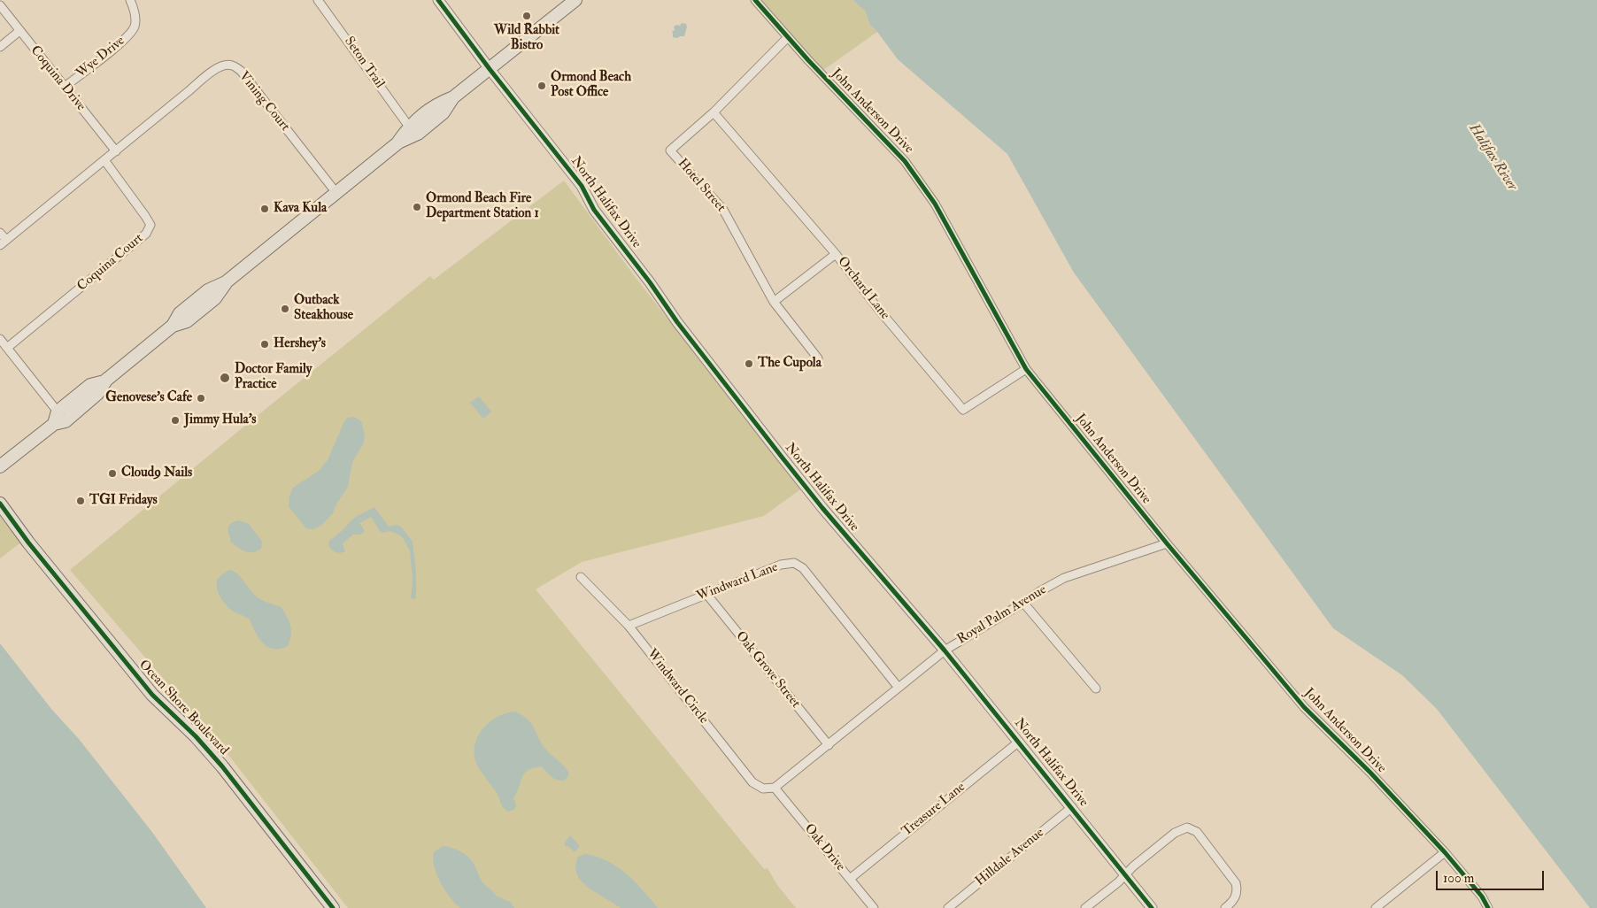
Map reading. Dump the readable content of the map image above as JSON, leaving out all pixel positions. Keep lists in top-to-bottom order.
{
  "streets": {
    "main road": ["Ocean Shore Boulevard"],
    "street": [
      "Wye Drive",
      "Seton Trail",
      "Coquina Drive",
      "Vining Court",
      "John Anderson Drive",
      "Hotel Street",
      "North Halifax Drive",
      "Coquina Court",
      "Orchard Lane",
      "Windward Lane",
      "Royal Palm Avenue",
      "Oak Grove Street",
      "Windward Circle",
      "Treasure Lane",
      "Oak Drive",
      "Hilldale Avenue"
    ]
  },
  "crossings": [
    ["Wye Drive", "Coquina Drive"],
    ["Coquina Drive", "Vining Court"],
    ["John Anderson Drive", "Hotel Street"],
    ["John Anderson Drive", "Orchard Lane"],
    ["John Anderson Drive", "Royal Palm Avenue"],
    ["Hotel Street", "Orchard Lane"],
    ["North Halifax Drive", "Royal Palm Avenue"],
    ["North Halifax Drive", "Treasure Lane"],
    ["North Halifax Drive", "Hilldale Avenue"],
    ["Windward Lane", "Royal Palm Avenue"],
    ["Windward Lane", "Oak Grove Street"],
    ["Windward Lane", "Windward Circle"],
    ["Royal Palm Avenue", "Oak Grove Street"],
    ["Royal Palm Avenue", "Windward Circle"],
    ["Royal Palm Avenue", "Oak Drive"],
    ["Windward Circle", "Oak Drive"],
    ["Treasure Lane", "Oak Drive"]
  ],
  "water": ["Halifax River"],
  "places": [
    "Wild Rabbit Bistro",
    "Ormond Beach Post Office",
    "Ormond Beach Fire Department Station 1",
    "Kava Kula",
    "Outback Steakhouse",
    "Hershey's",
    "The Cupola",
    "Doctor Family Practice",
    "Genovese's Cafe",
    "Jimmy Hula's",
    "Cloud9 Nails",
    "TGI Fridays"
  ],
  "scale_bar": "100 m"
}
